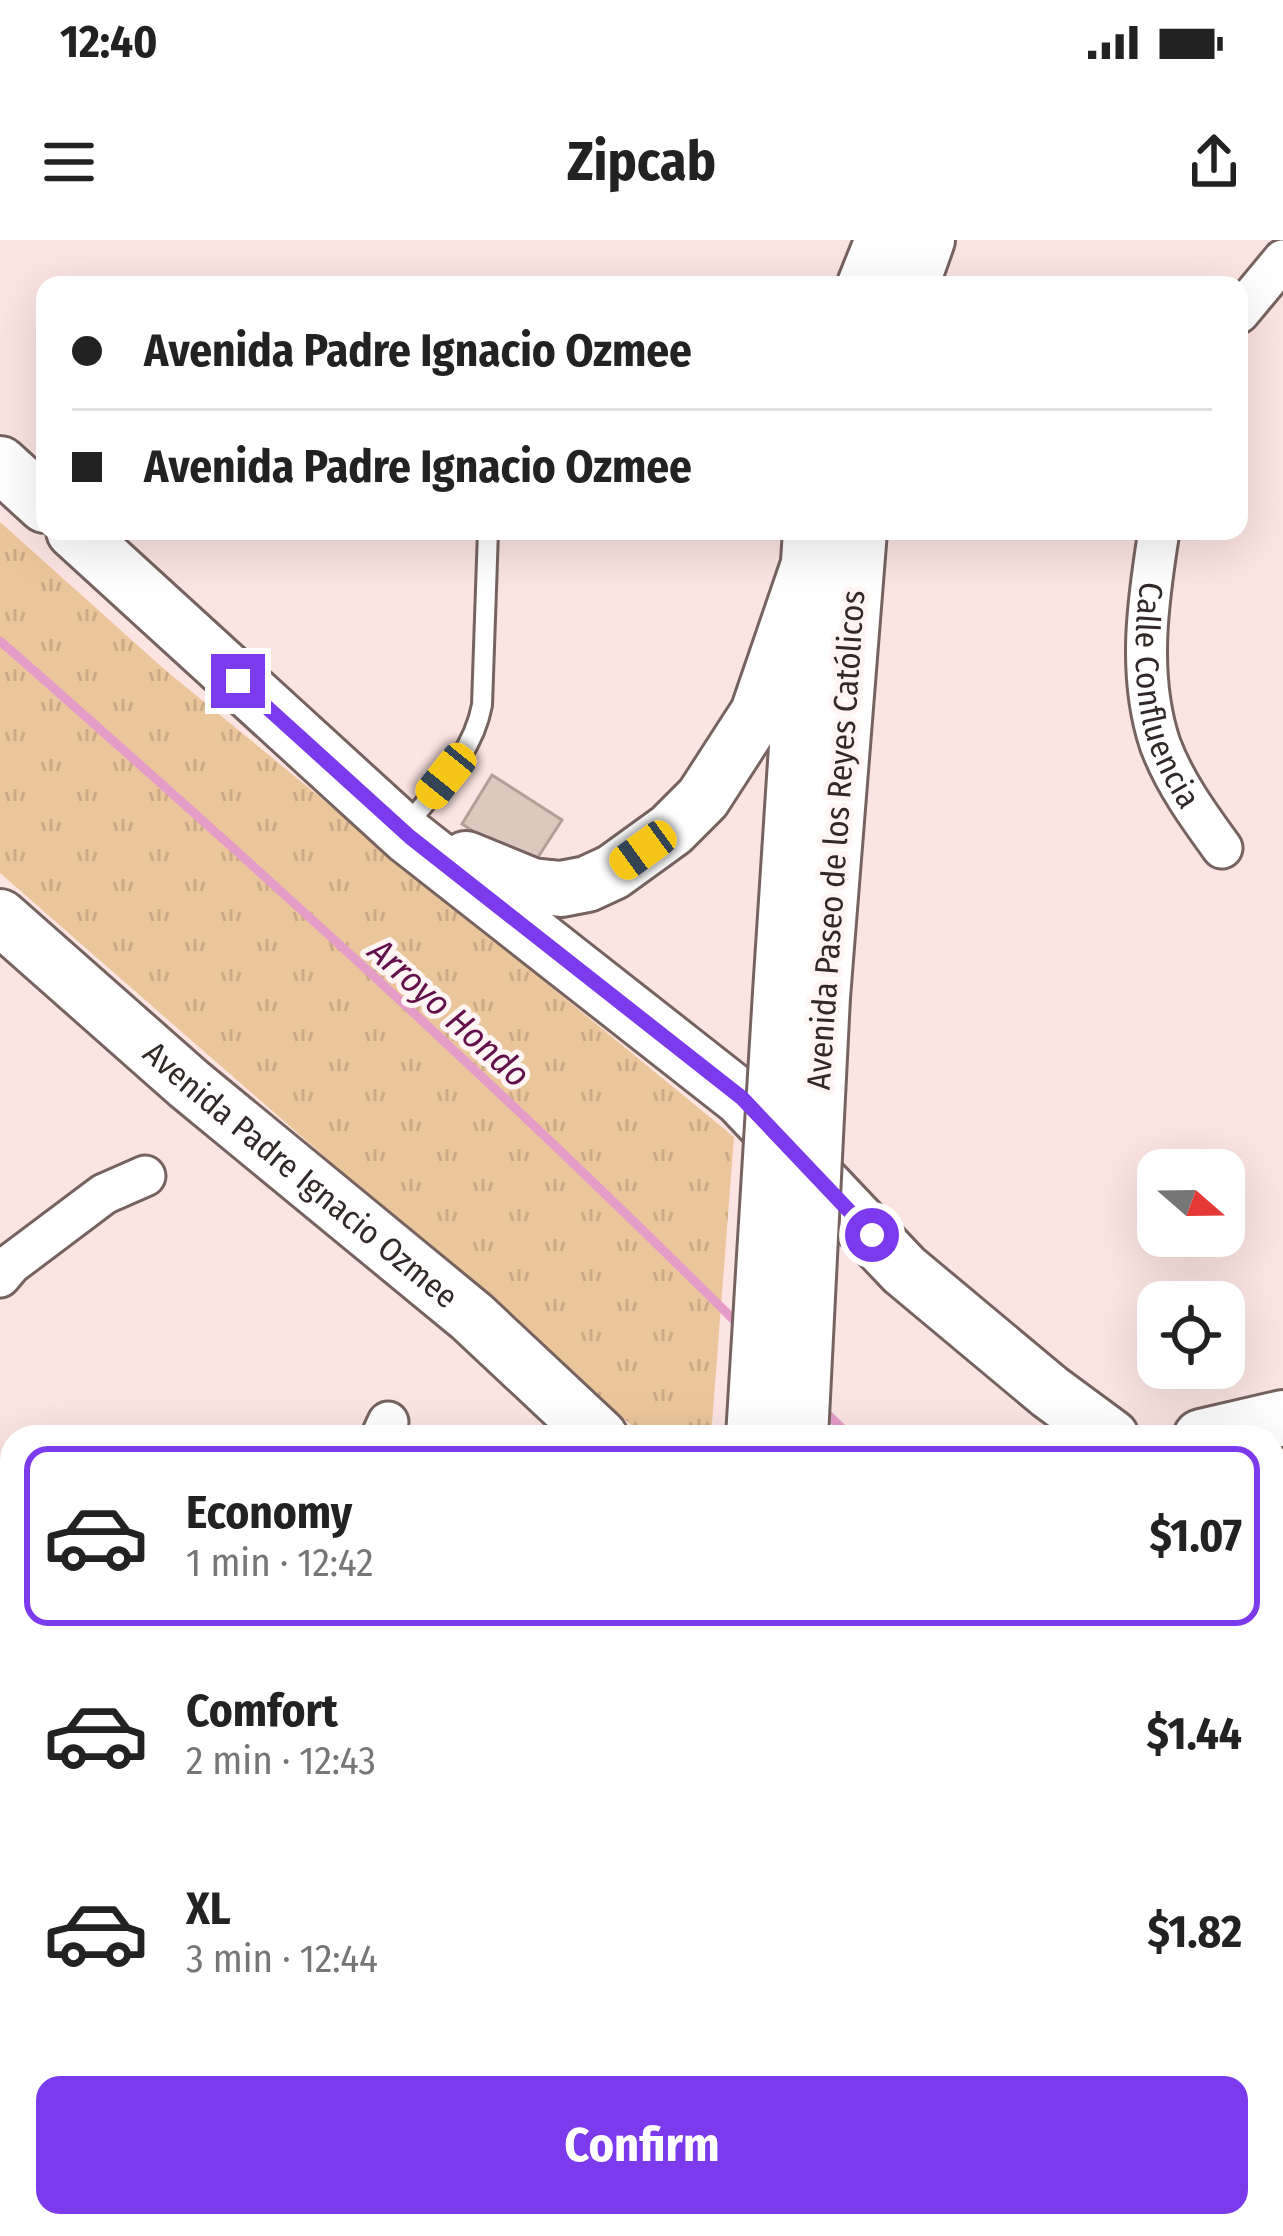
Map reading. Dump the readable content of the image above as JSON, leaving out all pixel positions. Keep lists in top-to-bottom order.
{
  "streets": {
    "main road": ["Avenida Paseo de los Reyes Católicos", "Avenida Padre Ignacio Ozmee"],
    "street": ["Calle Confluencia"]
  },
  "water": ["Arroyo Hondo"],
  "north": "right",
  "page": {
    "status": "12:40",
    "header": "Zipcab",
    "banner": ["Avenida Padre Ignacio Ozmee", "Avenida Padre Ignacio Ozmee"],
    "list": [
      {
        "name": "Economy",
        "note": "1 min · 12:42",
        "value": "$1.07"
      },
      {
        "name": "Comfort",
        "note": "2 min · 12:43",
        "value": "$1.44"
      },
      {
        "name": "XL",
        "note": "3 min · 12:44",
        "value": "$1.82"
      }
    ],
    "buttons": "Confirm"
  }
}
